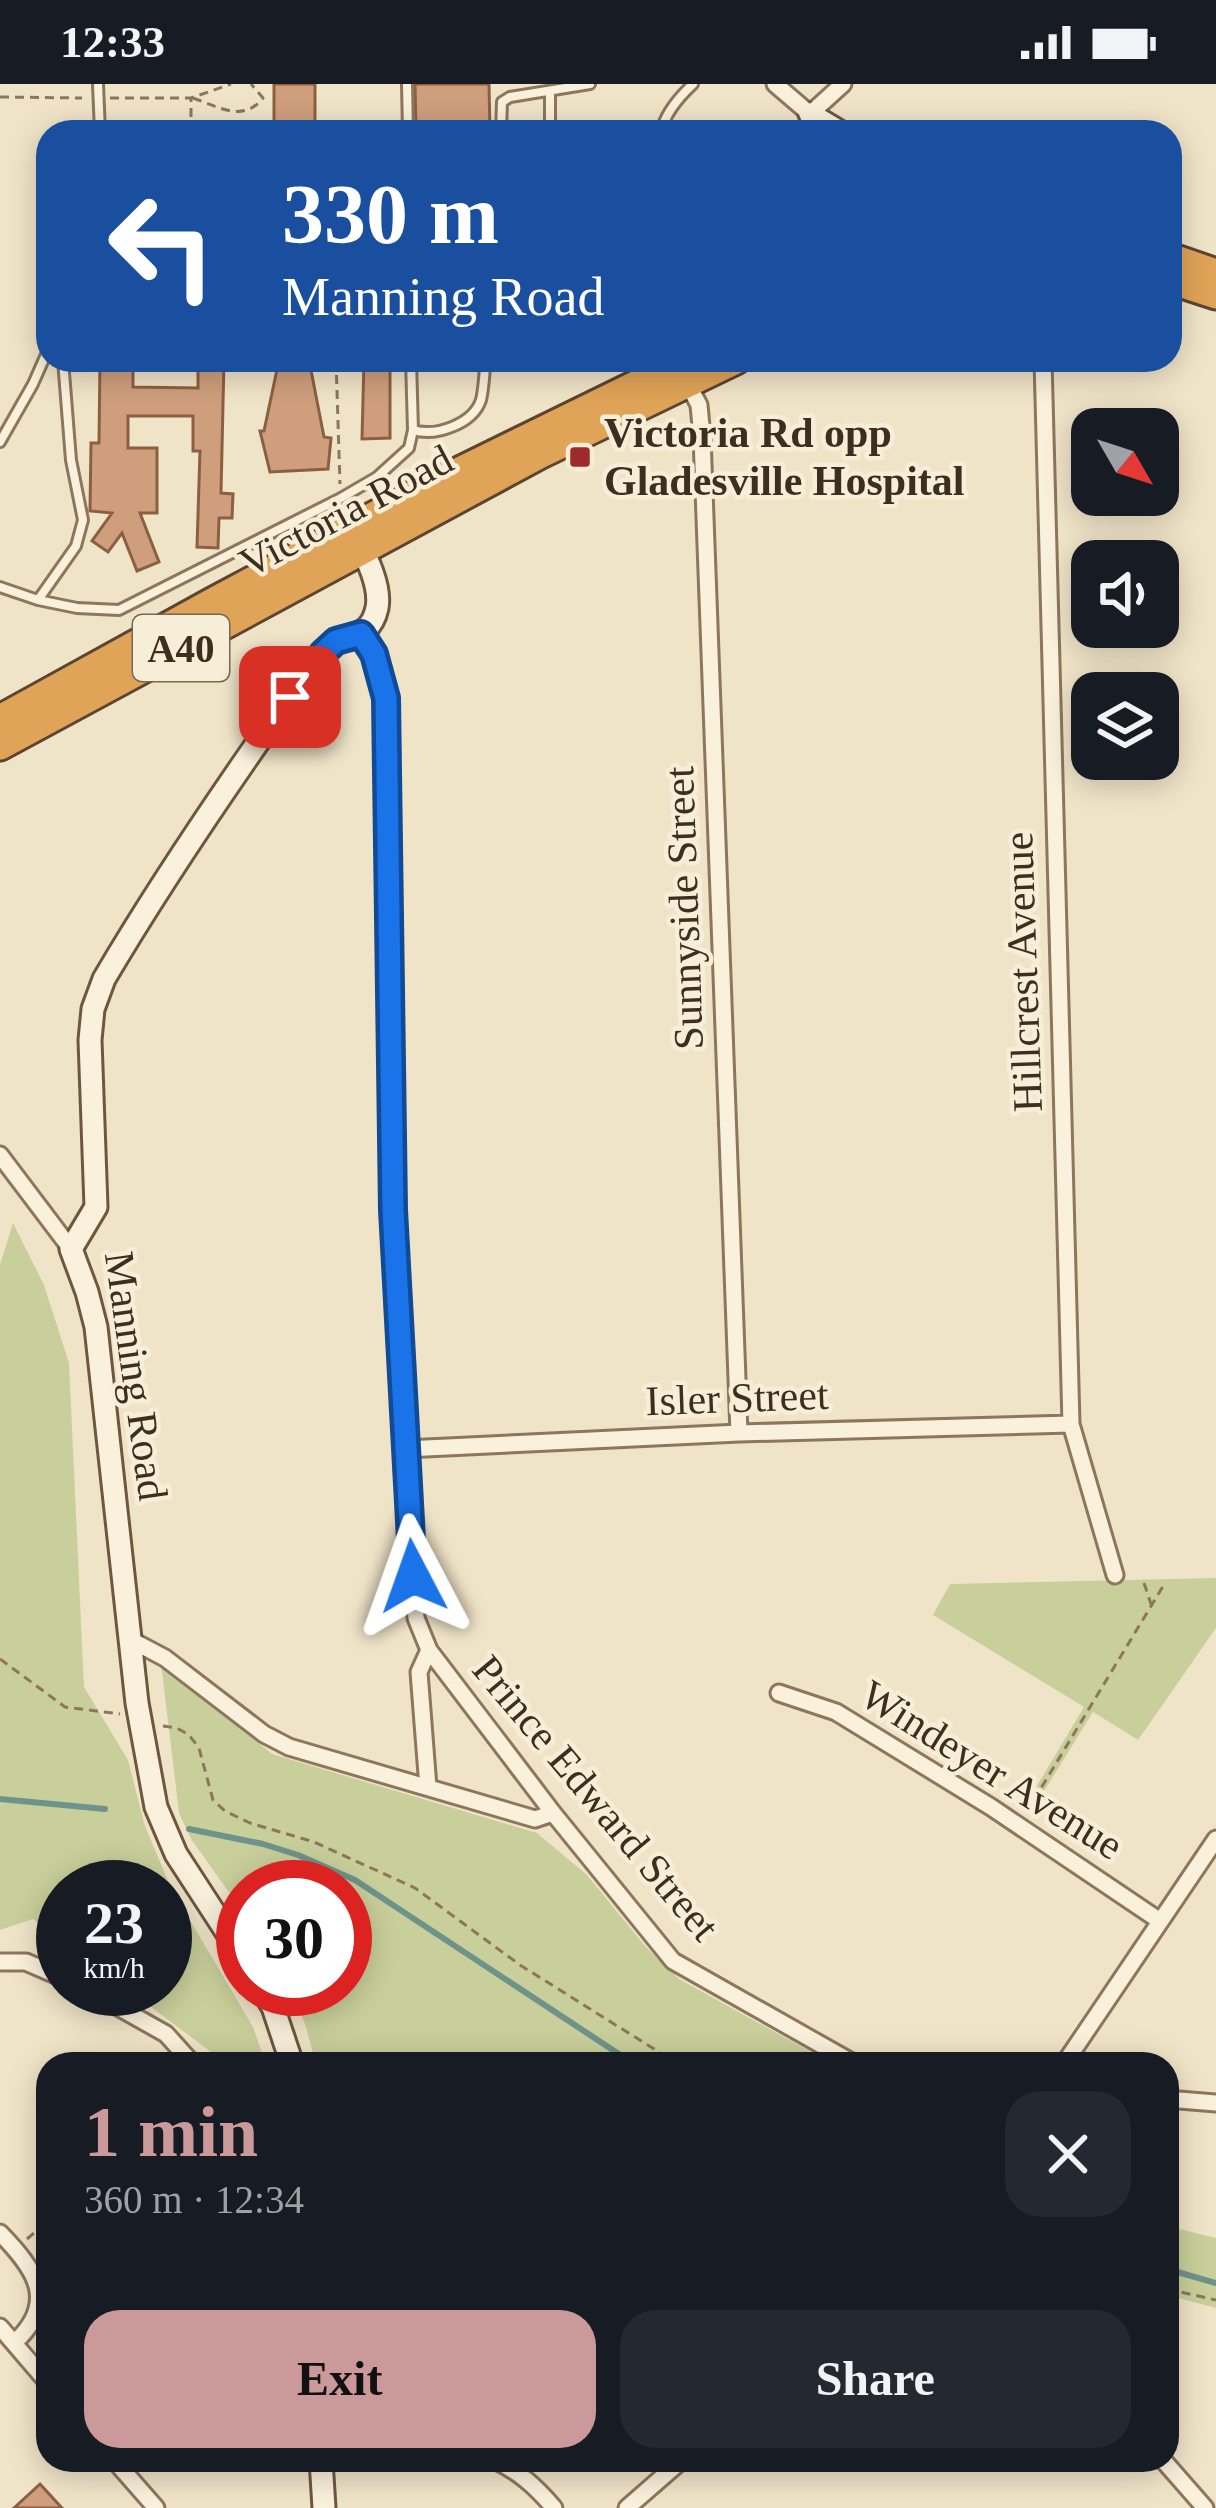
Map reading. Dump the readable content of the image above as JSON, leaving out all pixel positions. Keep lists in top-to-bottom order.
{
  "streets": {
    "highway": ["Victoria Road", "A40"],
    "street": [
      "Sunnyside Street",
      "Hillcrest Avenue",
      "Manning Road",
      "Isler Street",
      "Windeyer Avenue",
      "Prince Edward Street"
    ]
  },
  "crossings": [
    ["Victoria Road", "Sunnyside Street"],
    ["Sunnyside Street", "Isler Street"],
    ["Hillcrest Avenue", "Isler Street"],
    ["Manning Road", "Prince Edward Street"],
    ["Isler Street", "Prince Edward Street"]
  ],
  "places": {
    "transit": ["Victoria Rd opp Gladesville Hospital"]
  },
  "north": "bottom right",
  "page": {
    "status": "12:33",
    "turn": ["330 m", "Manning Road"],
    "speed": "23 km/h",
    "limit": "30",
    "heading": ["1 min", "360 m · 12:34"],
    "buttons": ["Exit", "Share"]
  }
}
